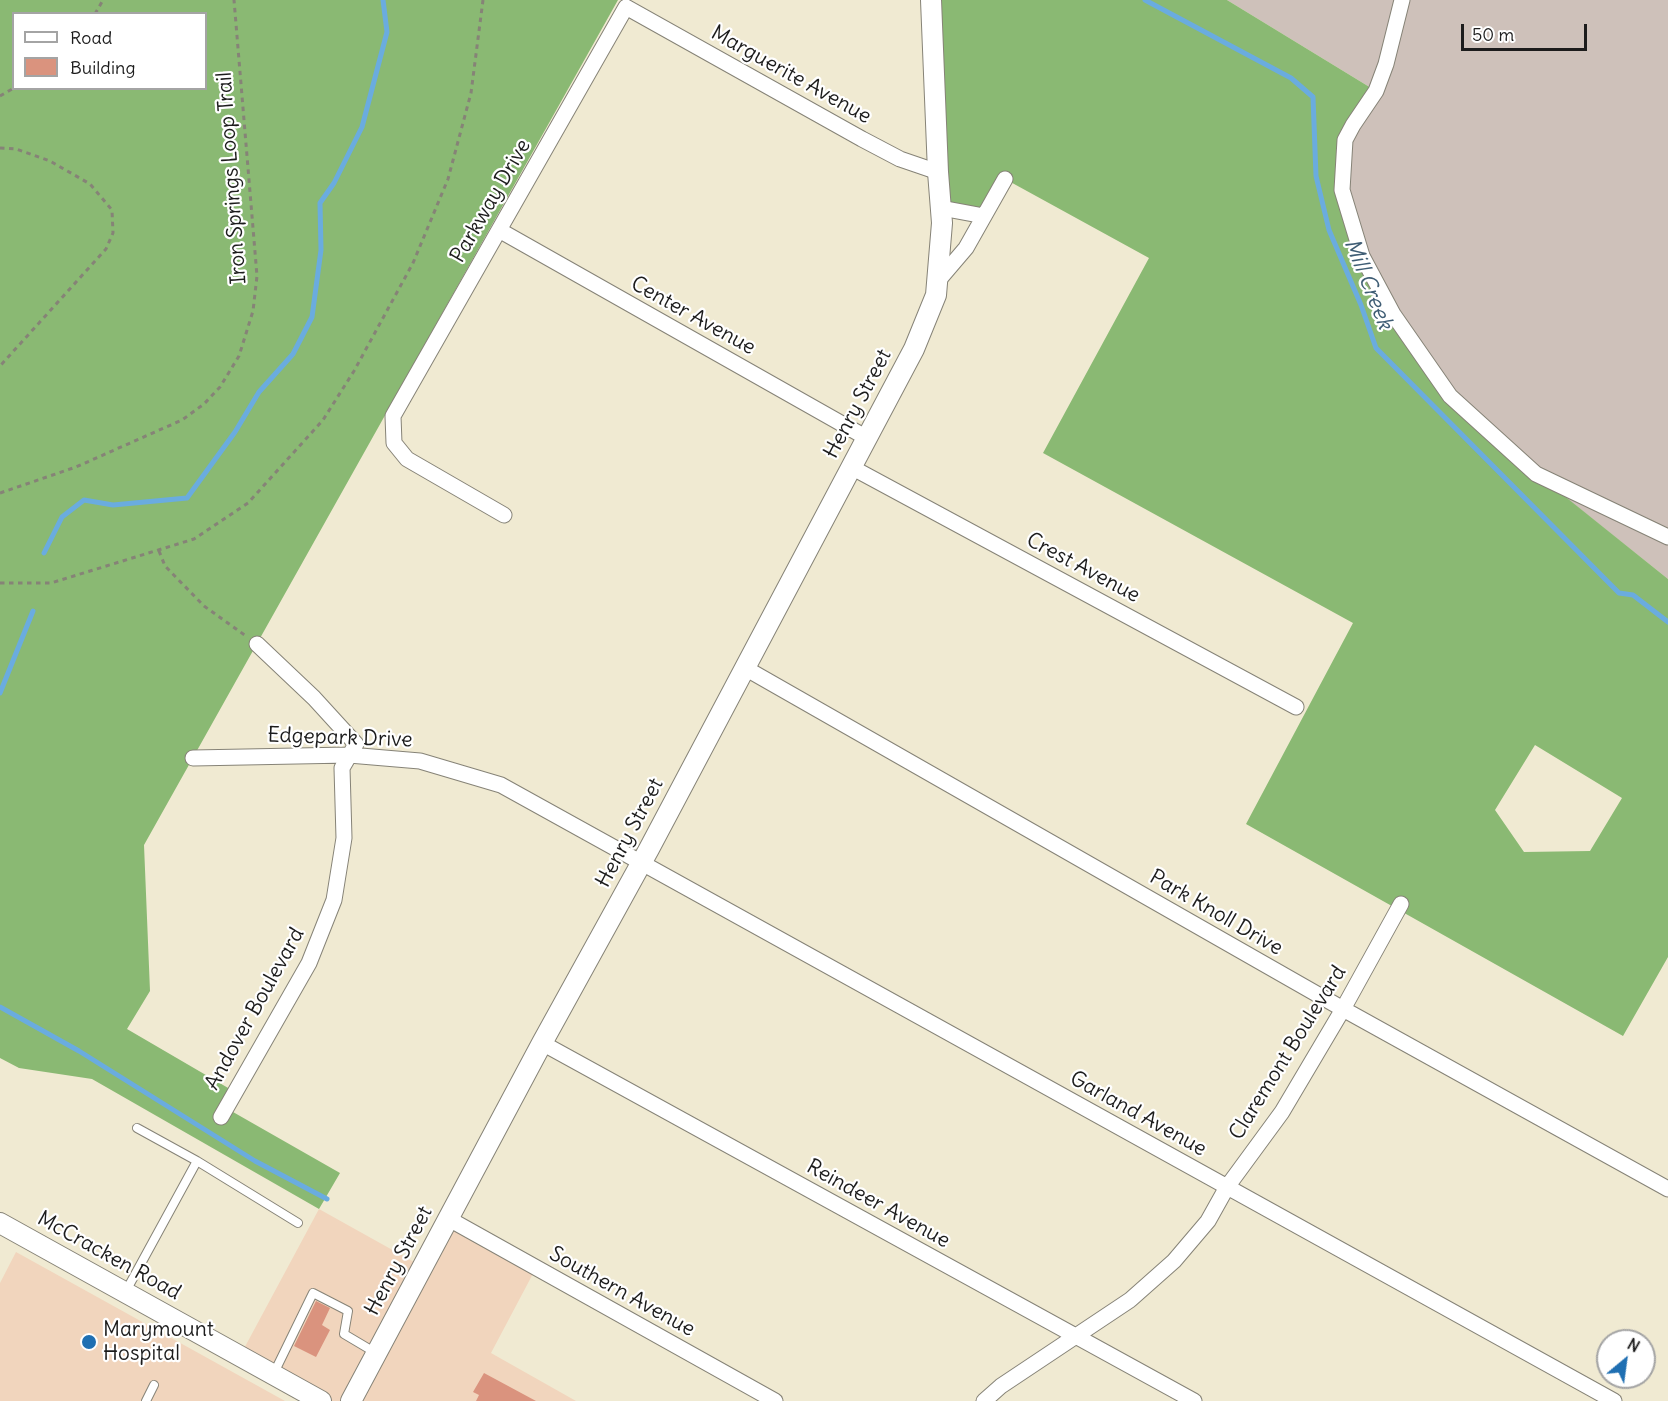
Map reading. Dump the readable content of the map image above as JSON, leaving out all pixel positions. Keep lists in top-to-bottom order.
{
  "streets": {
    "street": [
      "Marguerite Avenue",
      "Parkway Drive",
      "Center Avenue",
      "Henry Street",
      "Crest Avenue",
      "Edgepark Drive",
      "Park Knoll Drive",
      "Andover Boulevard",
      "Claremont Boulevard",
      "Garland Avenue",
      "Reindeer Avenue",
      "McCracken Road",
      "Southern Avenue"
    ],
    "path": ["Iron Springs Loop Trail"]
  },
  "crossings": [
    ["Marguerite Avenue", "Parkway Drive"],
    ["Marguerite Avenue", "Henry Street"],
    ["Parkway Drive", "Center Avenue"],
    ["Center Avenue", "Henry Street"],
    ["Henry Street", "Crest Avenue"],
    ["Henry Street", "Edgepark Drive"],
    ["Henry Street", "Park Knoll Drive"],
    ["Henry Street", "Garland Avenue"],
    ["Henry Street", "Reindeer Avenue"],
    ["Henry Street", "Southern Avenue"],
    ["Edgepark Drive", "Andover Boulevard"],
    ["Edgepark Drive", "Garland Avenue"],
    ["Park Knoll Drive", "Claremont Boulevard"],
    ["Claremont Boulevard", "Garland Avenue"],
    ["Claremont Boulevard", "Reindeer Avenue"]
  ],
  "water": ["Mill Creek"],
  "places": ["Marymount Hospital"],
  "legend": ["Road", "Building"],
  "scale_bar": "50 m",
  "north": "top right"
}
